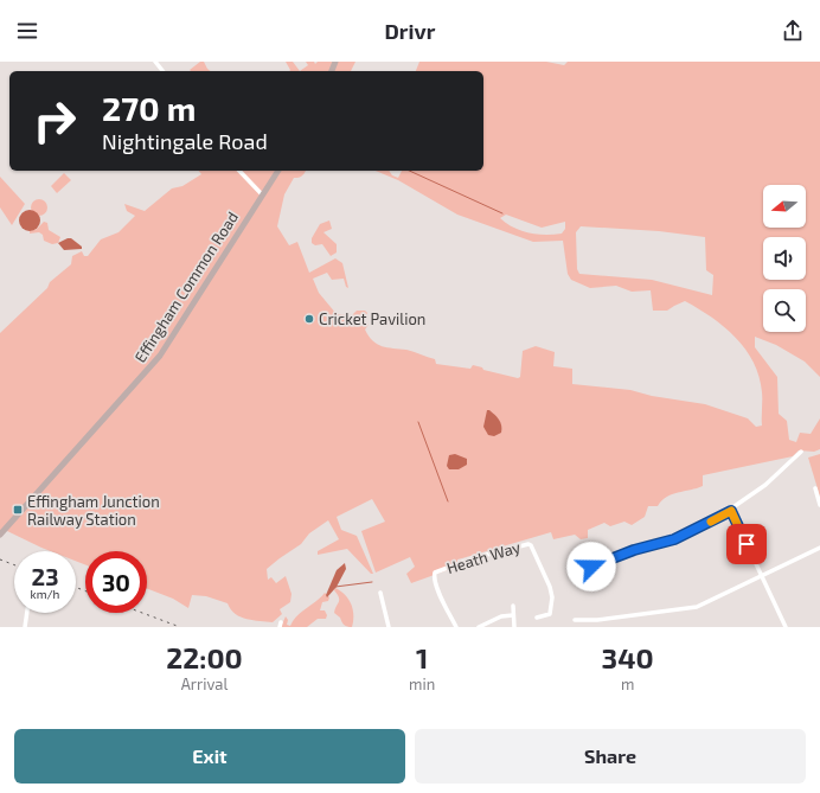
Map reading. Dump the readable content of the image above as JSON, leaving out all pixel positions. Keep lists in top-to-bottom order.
{
  "streets": {
    "street": ["Effingham Common Road", "Heath Way"]
  },
  "places": {
    "other": ["Cricket Pavilion"],
    "transit": ["Effingham Junction Railway Station"]
  },
  "north": "left",
  "page": {
    "header": "Drivr",
    "turn": ["270 m", "Nightingale Road"],
    "speed": "23 km/h",
    "limit": "30",
    "eta": [
      "22:00",
      "Arrival",
      "1",
      "min",
      "340",
      "m"
    ],
    "buttons": ["Exit", "Share"]
  }
}
